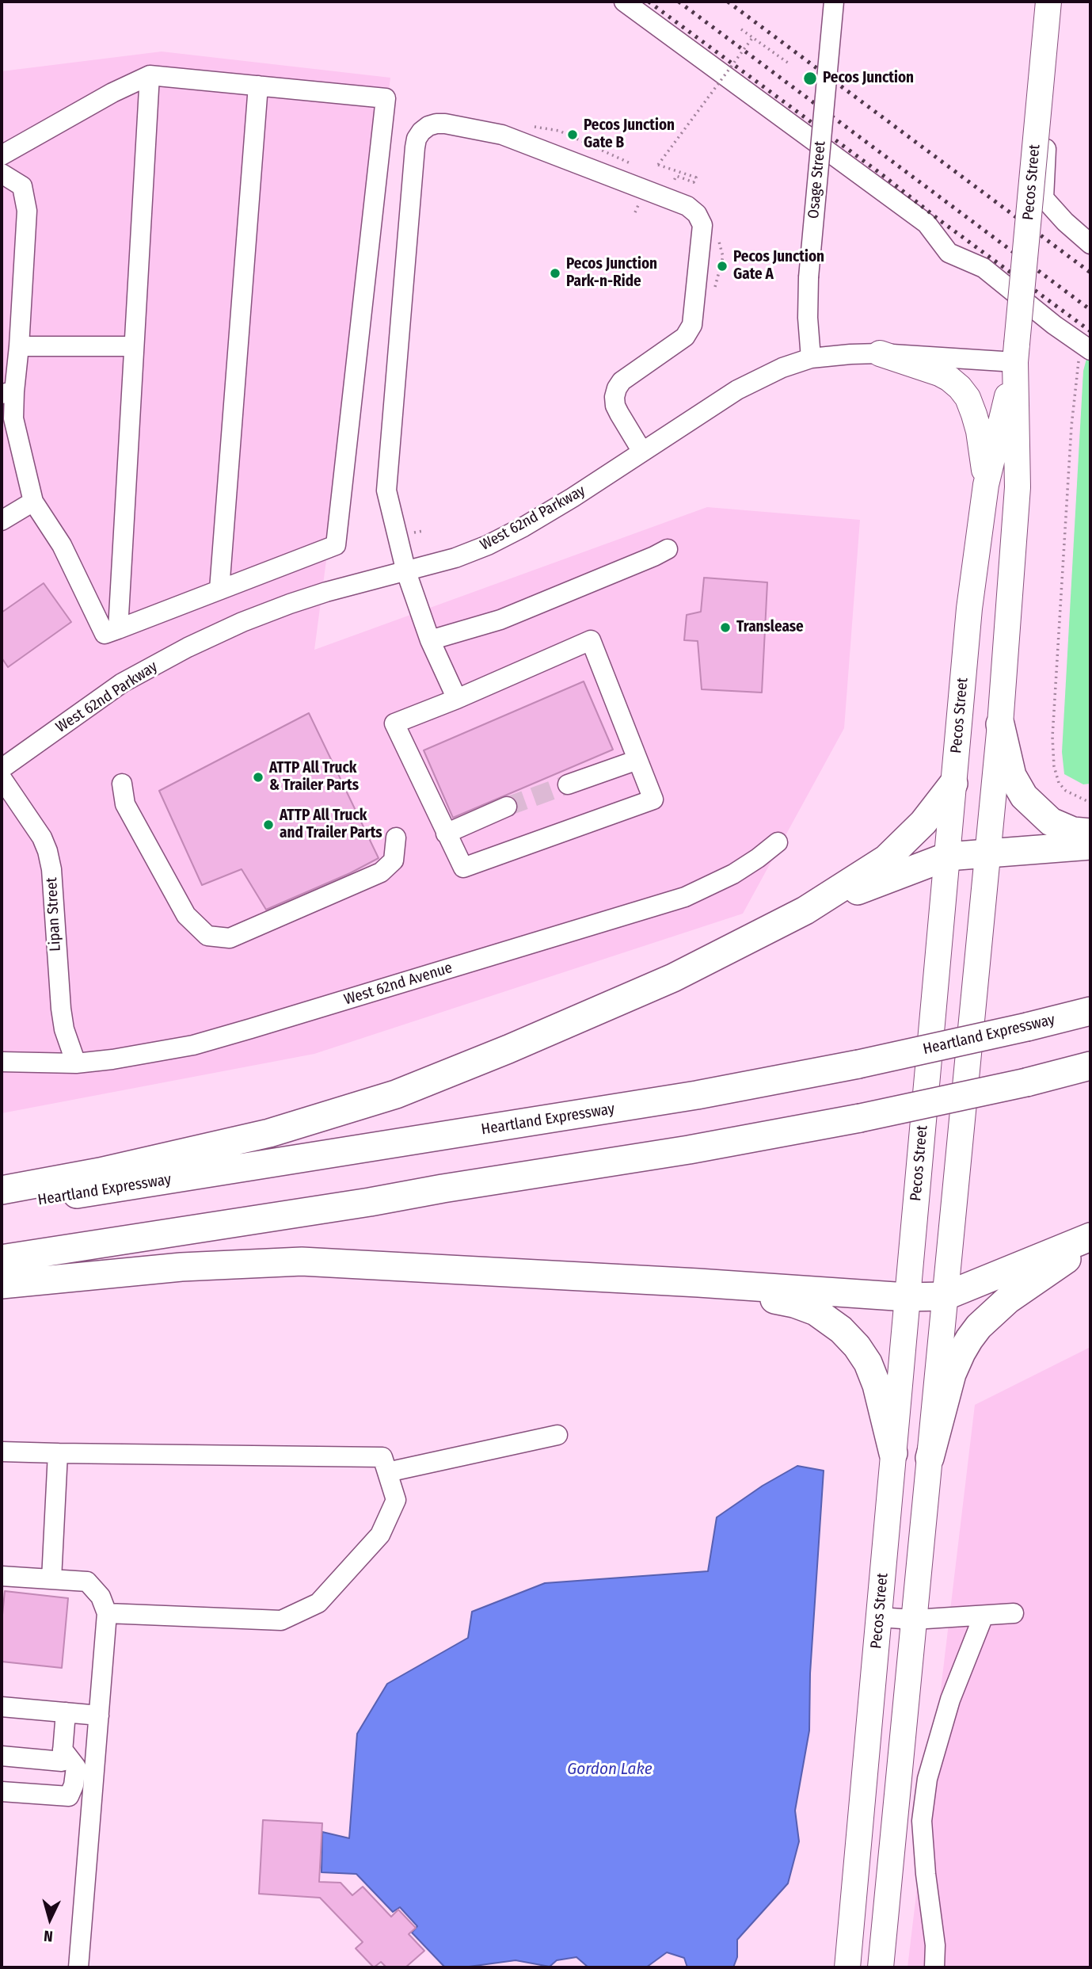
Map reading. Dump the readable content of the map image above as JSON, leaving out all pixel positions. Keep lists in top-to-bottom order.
{
  "streets": {
    "highway": ["Heartland Expressway"],
    "main road": ["Pecos Street"],
    "street": [
      "Osage Street",
      "West 62nd Parkway",
      "Lipan Street",
      "West 62nd Avenue"
    ]
  },
  "crossings": [
    ["Osage Street", "West 62nd Parkway"],
    ["Pecos Street", "West 62nd Parkway"],
    ["Lipan Street", "West 62nd Avenue"]
  ],
  "water": ["Gordon Lake"],
  "places": [
    "Pecos Junction",
    "Pecos Junction Gate B",
    "Pecos Junction Gate A",
    "Pecos Junction Park-n-Ride",
    "Translease",
    "ATTP All Truck & Trailer Parts",
    "ATTP All Truck and Trailer Parts"
  ],
  "north": "bottom"
}
